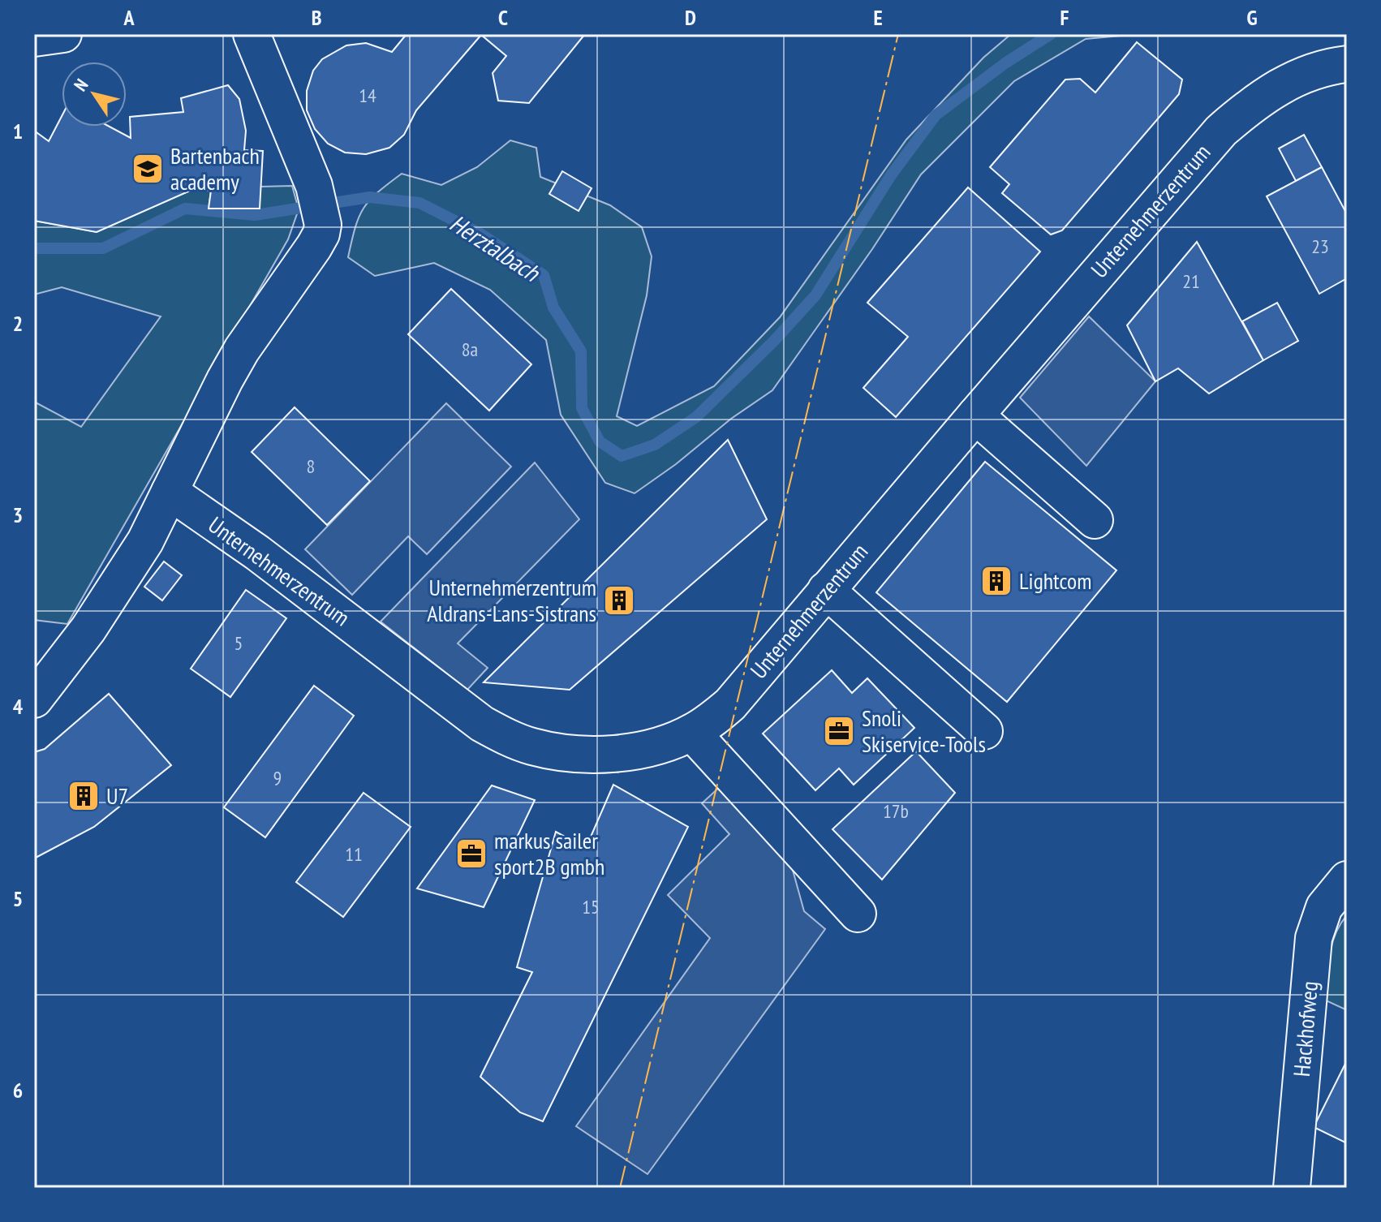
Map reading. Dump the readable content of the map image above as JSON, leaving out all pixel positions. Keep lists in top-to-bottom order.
{
  "streets": {
    "main road": ["Unternehmerzentrum", "Hackhofweg"]
  },
  "water": ["Herztalbach"],
  "places": {
    "school or university": ["Bartenbach academy"],
    "building": ["Lightcom", "Unternehmerzentrum Aldrans-Lans-Sistrans", "U7"],
    "office": ["Snoli Skiservice-Tools", "markus sailer sport2B gmbh"]
  },
  "house_numbers": [
    "14",
    "23",
    "21",
    "8a",
    "8",
    "5",
    "9",
    "17b",
    "11",
    "15"
  ],
  "north": "top left",
  "grid": {
    "columns": [
      "A",
      "B",
      "C",
      "D",
      "E",
      "F",
      "G"
    ],
    "rows": [
      "1",
      "2",
      "3",
      "4",
      "5",
      "6"
    ]
  }
}
